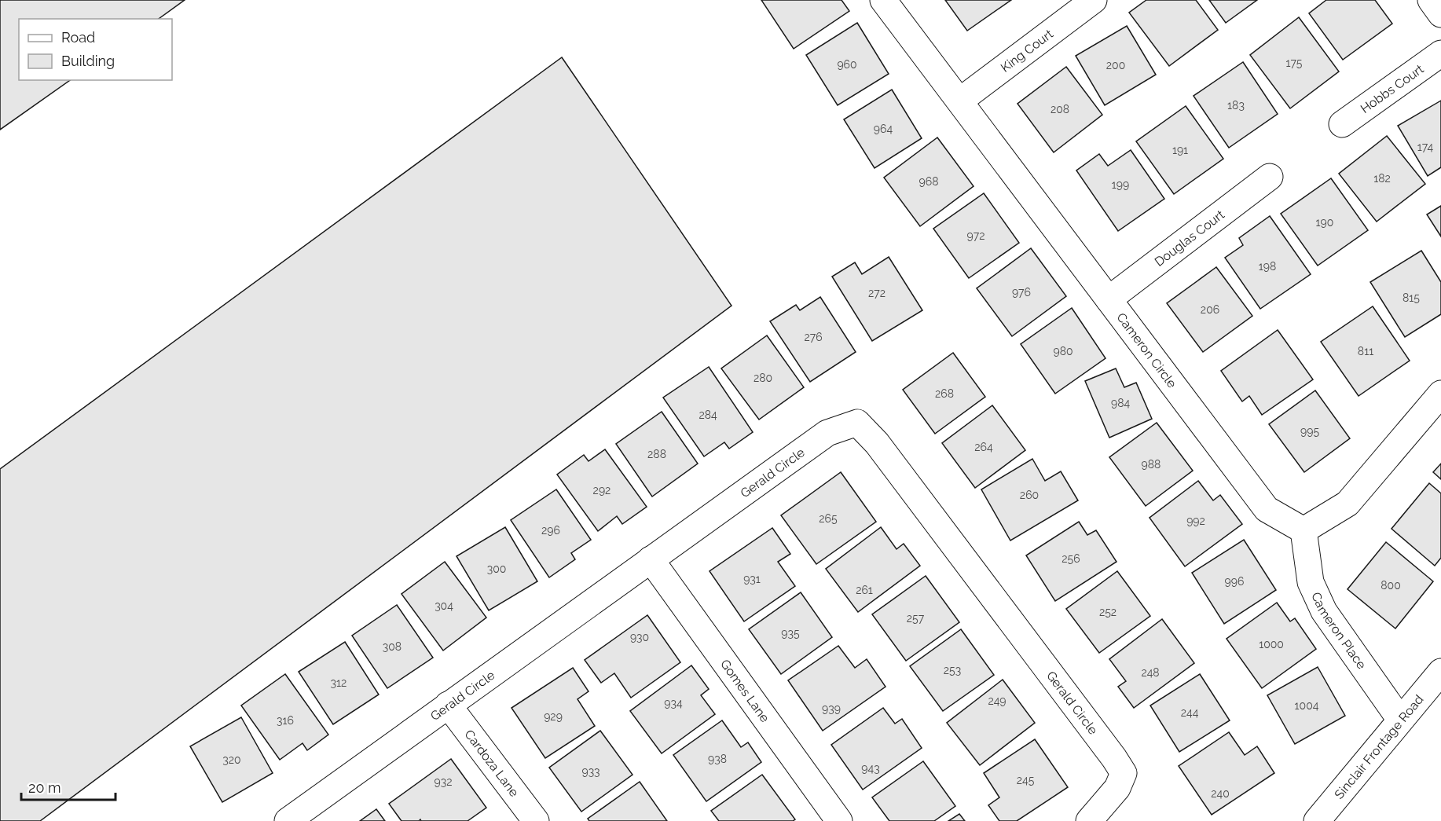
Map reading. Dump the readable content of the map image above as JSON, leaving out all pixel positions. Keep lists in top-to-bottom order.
{
  "streets": {
    "street": [
      "King Court",
      "Hobbs Court",
      "Douglas Court",
      "Cameron Circle",
      "Gerald Circle",
      "Cameron Place",
      "Gomes Lane",
      "Sinclair Frontage Road",
      "Cardoza Lane"
    ]
  },
  "crossings": [
    ["King Court", "Cameron Circle"],
    ["Douglas Court", "Cameron Circle"],
    ["Cameron Circle", "Cameron Place"],
    ["Gerald Circle", "Gomes Lane"],
    ["Gerald Circle", "Cardoza Lane"],
    ["Cameron Place", "Sinclair Frontage Road"]
  ],
  "house_numbers": [
    "175",
    "960",
    "200",
    "183",
    "208",
    "964",
    "174",
    "191",
    "182",
    "968",
    "199",
    "190",
    "972",
    "198",
    "976",
    "272",
    "815",
    "206",
    "276",
    "980",
    "811",
    "280",
    "268",
    "984",
    "284",
    "995",
    "264",
    "288",
    "988",
    "292",
    "260",
    "265",
    "992",
    "296",
    "256",
    "300",
    "931",
    "996",
    "800",
    "261",
    "304",
    "252",
    "257",
    "935",
    "930",
    "1000",
    "308",
    "253",
    "248",
    "312",
    "249",
    "934",
    "1004",
    "939",
    "244",
    "929",
    "316",
    "938",
    "320",
    "943",
    "933",
    "245",
    "932",
    "240"
  ],
  "legend": ["Road", "Building"],
  "scale_bar": "20 m"
}
